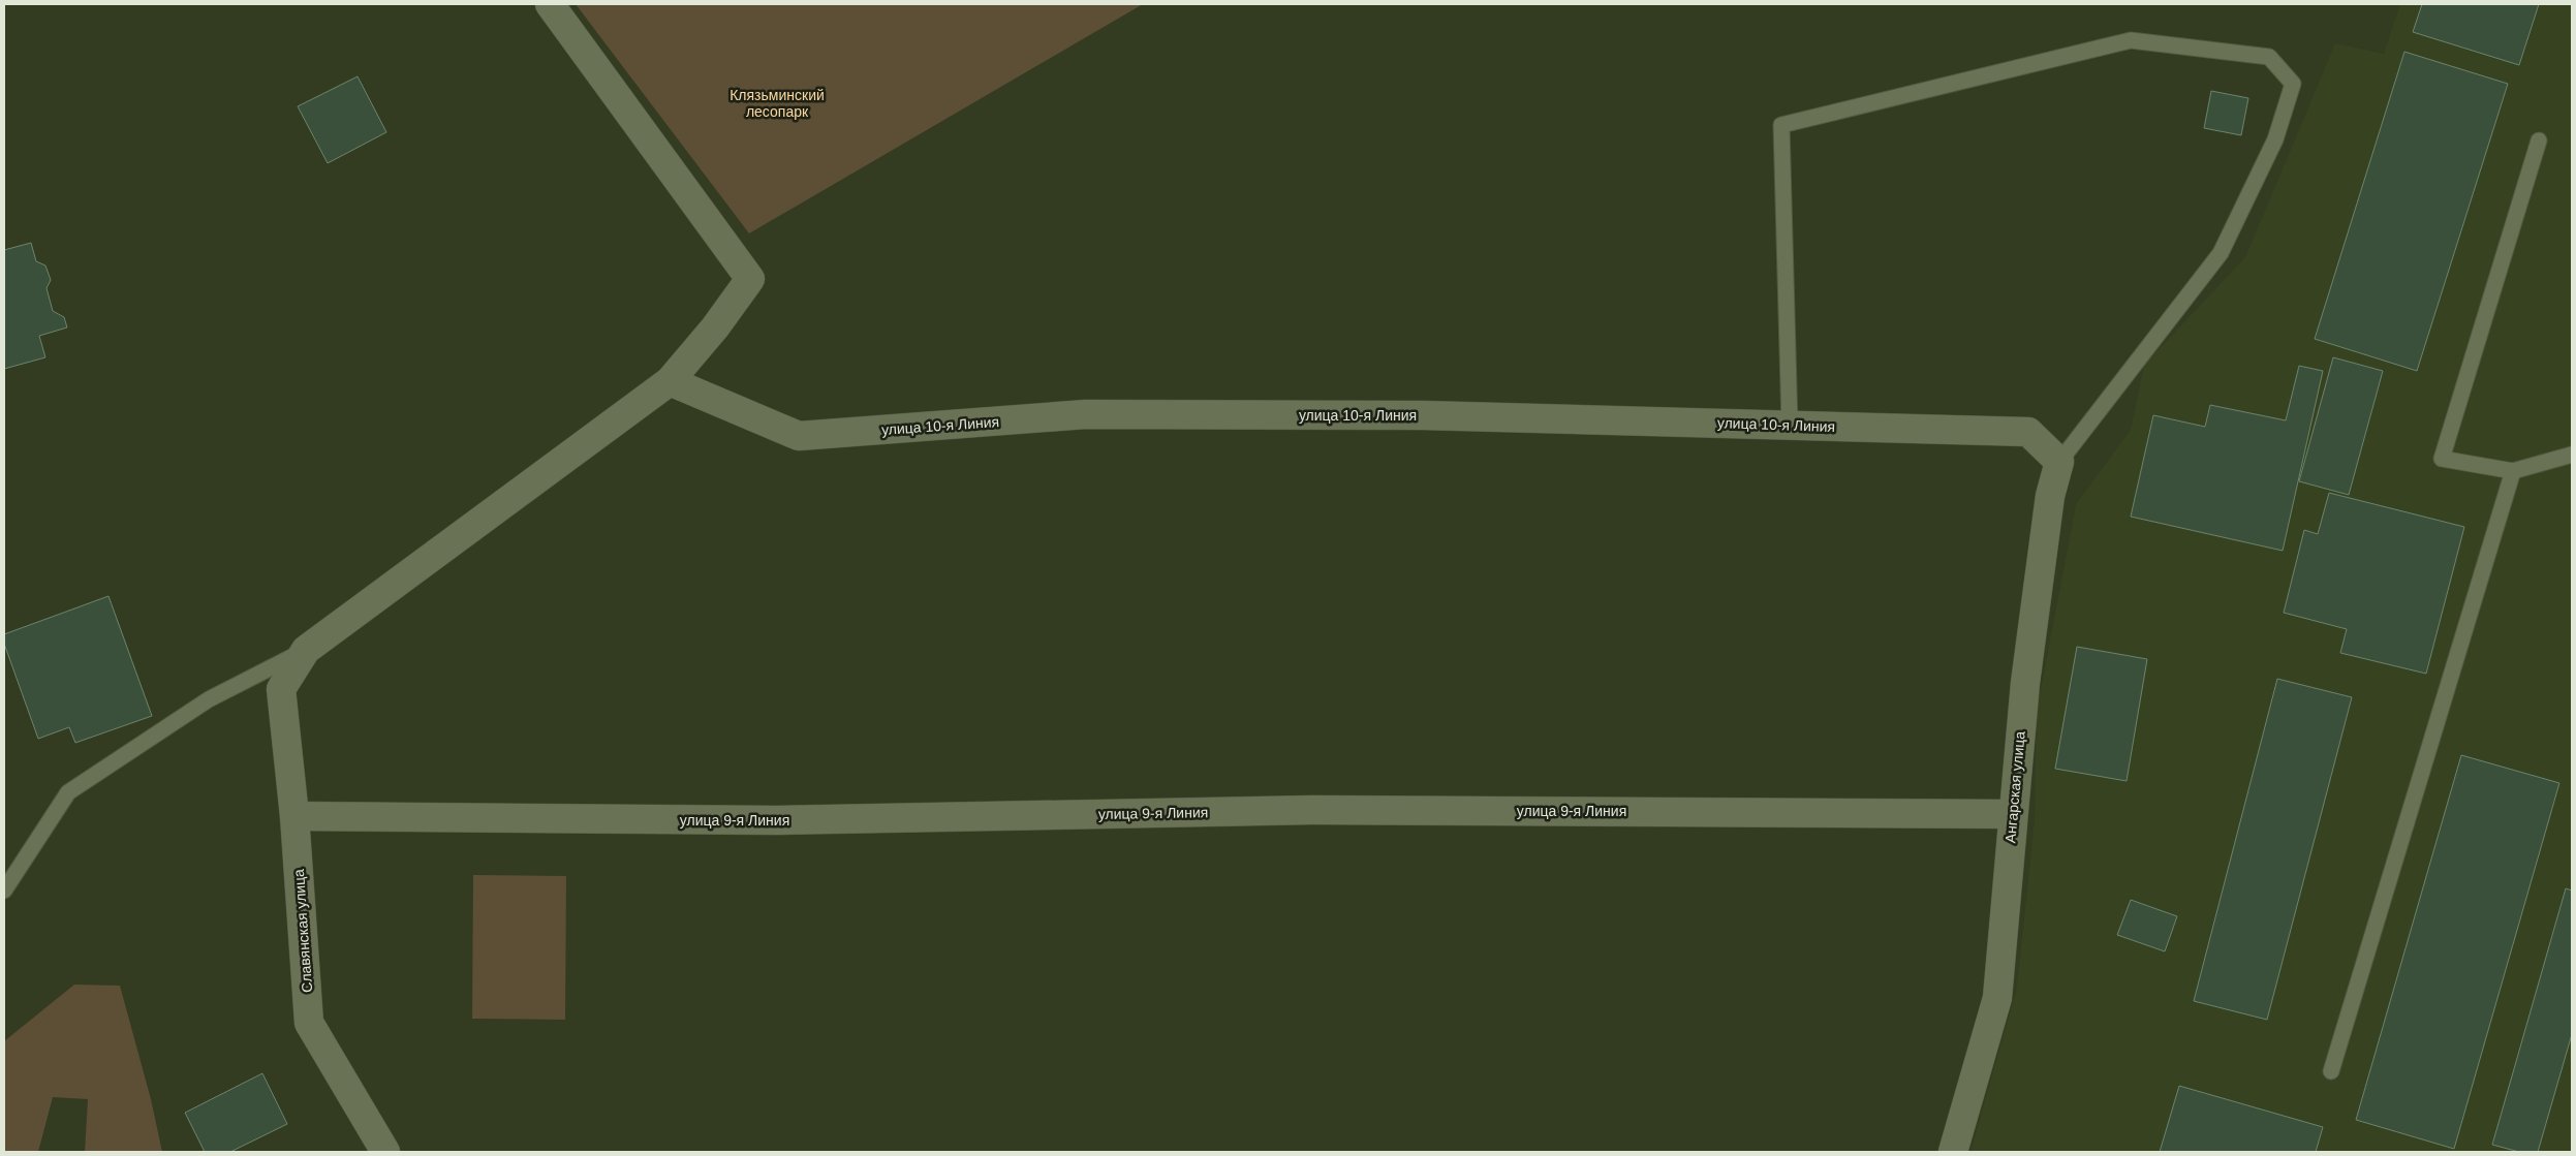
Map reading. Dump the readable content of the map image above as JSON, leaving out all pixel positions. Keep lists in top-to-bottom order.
{
  "streets": {
    "street": [
      "улица 10-я Линия",
      "Ангарская улица",
      "улица 9-я Линия",
      "Славянская улица"
    ]
  },
  "crossings": [
    ["улица 10-я Линия", "Ангарская улица"],
    ["Ангарская улица", "улица 9-я Линия"],
    ["улица 9-я Линия", "Славянская улица"]
  ],
  "parks": ["Клязьминский лесопарк"]
}
